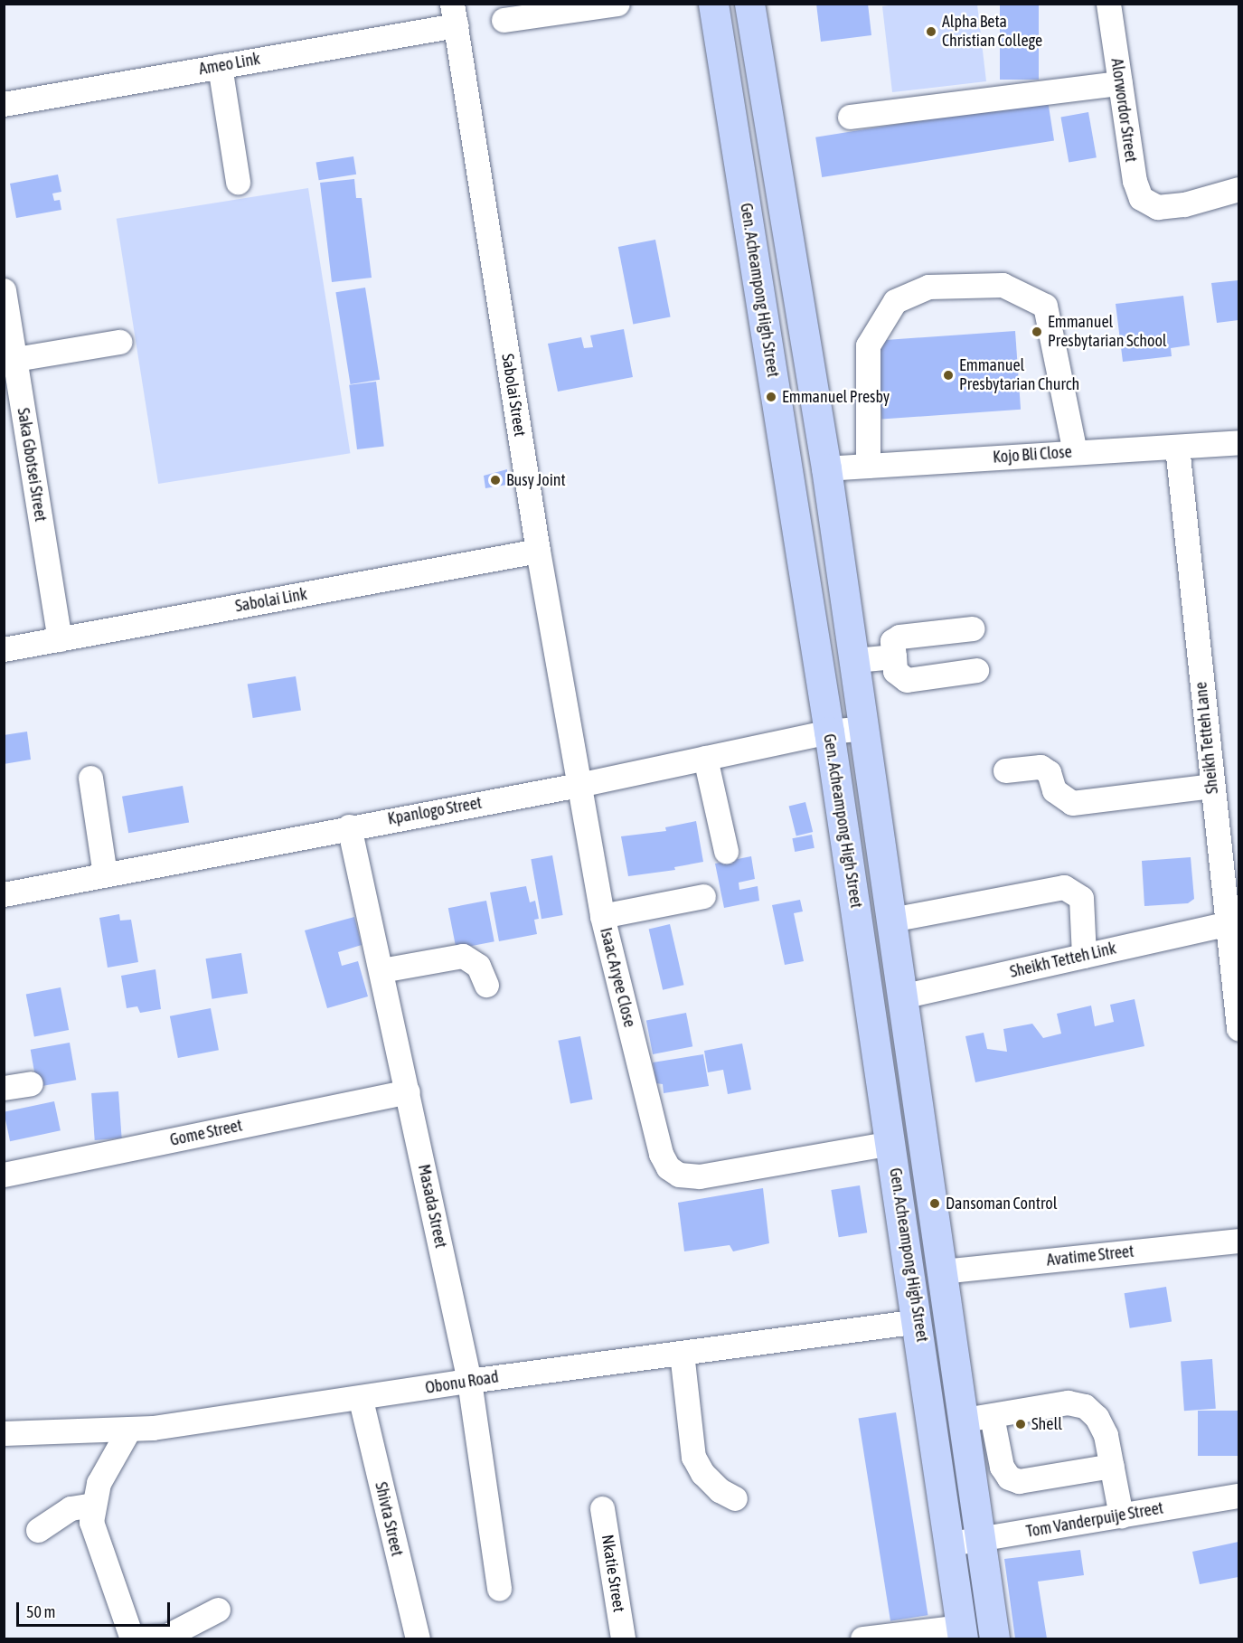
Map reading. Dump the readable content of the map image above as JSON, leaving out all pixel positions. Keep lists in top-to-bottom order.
{
  "streets": {
    "main road": ["Gen. Acheampong High Street"],
    "street": [
      "Ameo Link",
      "Alorwordor Street",
      "Sabolai Street",
      "Kojo Bli Close",
      "Saka Gbotsei Street",
      "Sabolai Link",
      "Sheikh Tetteh Lane",
      "Kpanlogo Street",
      "Sheikh Tetteh Link",
      "Isaac Aryee Close",
      "Gome Street",
      "Masada Street",
      "Avatime Street",
      "Obonu Road",
      "Shivta Street",
      "Tom Vanderpuije Street",
      "Nkatie Street"
    ]
  },
  "crossings": [
    ["Ameo Link", "Sabolai Street"],
    ["Gen. Acheampong High Street", "Kojo Bli Close"],
    ["Gen. Acheampong High Street", "Kpanlogo Street"],
    ["Gen. Acheampong High Street", "Sheikh Tetteh Link"],
    ["Gen. Acheampong High Street", "Isaac Aryee Close"],
    ["Gen. Acheampong High Street", "Avatime Street"],
    ["Gen. Acheampong High Street", "Obonu Road"],
    ["Gen. Acheampong High Street", "Tom Vanderpuije Street"],
    ["Sabolai Street", "Sabolai Link"],
    ["Sabolai Street", "Kpanlogo Street"],
    ["Sabolai Street", "Isaac Aryee Close"],
    ["Kojo Bli Close", "Sheikh Tetteh Lane"],
    ["Saka Gbotsei Street", "Sabolai Link"],
    ["Sheikh Tetteh Lane", "Sheikh Tetteh Link"],
    ["Kpanlogo Street", "Isaac Aryee Close"],
    ["Kpanlogo Street", "Masada Street"],
    ["Gome Street", "Masada Street"],
    ["Masada Street", "Obonu Road"],
    ["Obonu Road", "Shivta Street"]
  ],
  "places": [
    "Alpha Beta Christian College",
    "Emmanuel Presbytarian School",
    "Emmanuel Presbytarian Church",
    "Emmanuel Presby",
    "Busy Joint",
    "Dansoman Control",
    "Shell"
  ],
  "scale_bar": "50 m"
}
